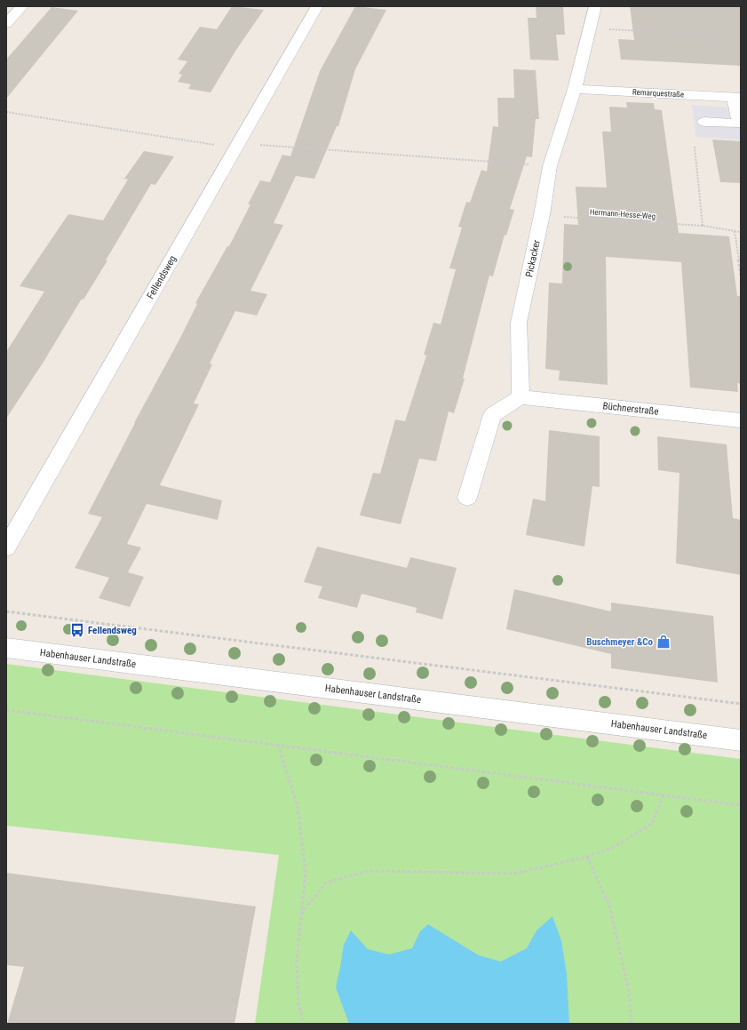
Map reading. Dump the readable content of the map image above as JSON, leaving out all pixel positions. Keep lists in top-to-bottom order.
{
  "streets": {
    "street": [
      "Remarquestraße",
      "Pickacker",
      "Fellendsweg",
      "Büchnerstraße",
      "Habenhauser Landstraße"
    ],
    "path": ["Hermann-Hesse-Weg"]
  },
  "crossings": [
    ["Remarquestraße", "Pickacker"],
    ["Hermann-Hesse-Weg", "Pickacker"],
    ["Pickacker", "Büchnerstraße"]
  ],
  "places": {
    "bus stop": ["Fellendsweg"],
    "shop": ["Buschmeyer &Co"]
  }
}
